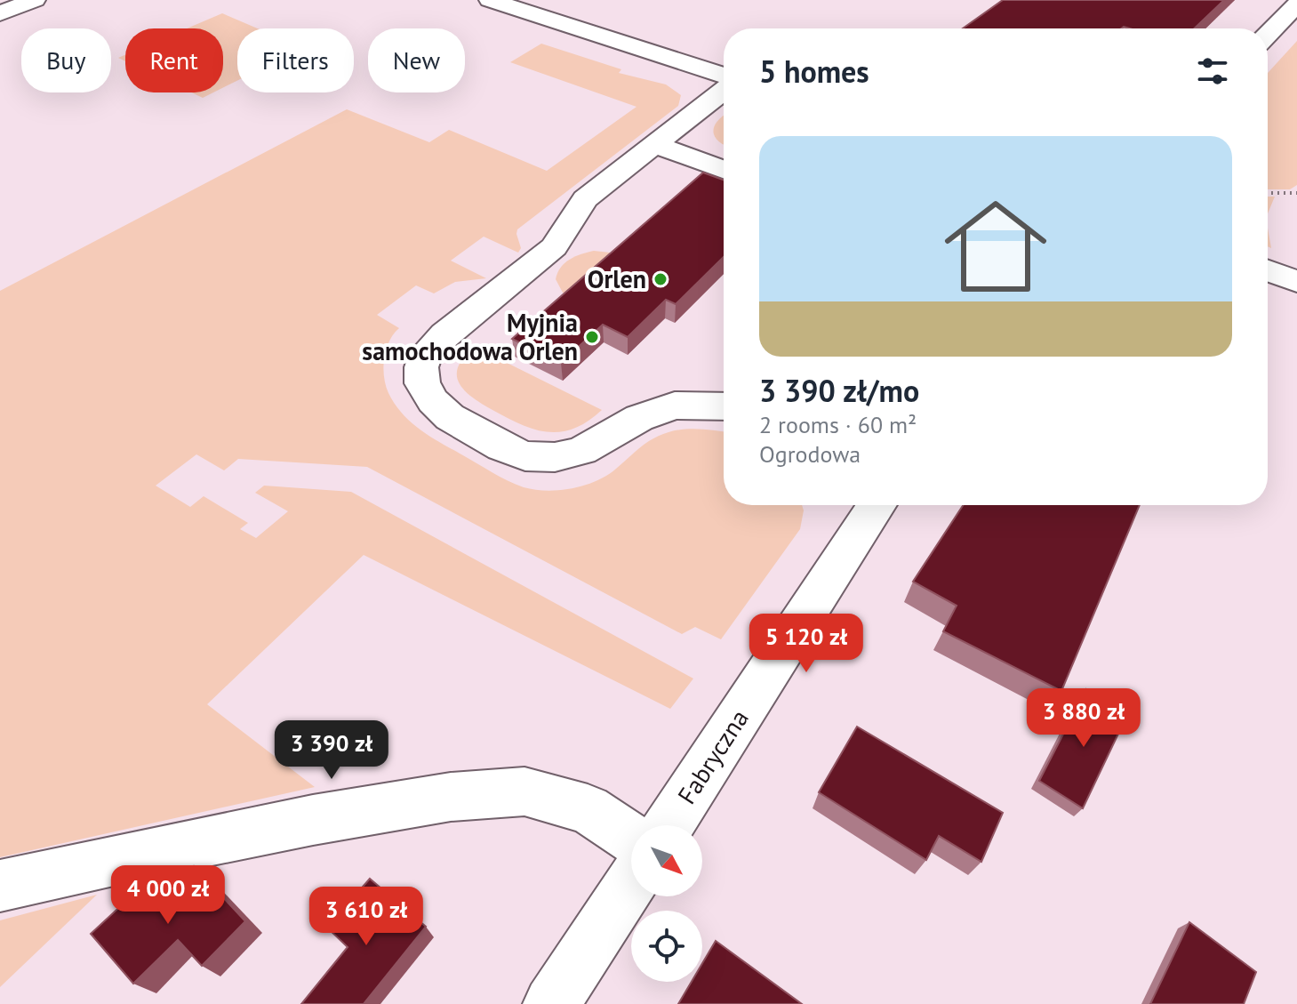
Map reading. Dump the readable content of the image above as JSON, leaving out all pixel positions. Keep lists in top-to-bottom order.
{
  "streets": {
    "street": ["Fabryczna"]
  },
  "places": ["Orlen", "Myjnia samochodowa Orlen"],
  "north": "bottom right",
  "page": {
    "chip": [
      "Buy",
      "Rent",
      "Filters",
      "New"
    ],
    "heading": "5 homes",
    "list": [
      {
        "name": "3 390 zł/mo",
        "note": "2 rooms · 60 m² · Ogrodowa"
      }
    ],
    "price": [
      "5 120 zł",
      "3 880 zł",
      "3 390 zł",
      "4 000 zł",
      "3 610 zł"
    ]
  }
}
